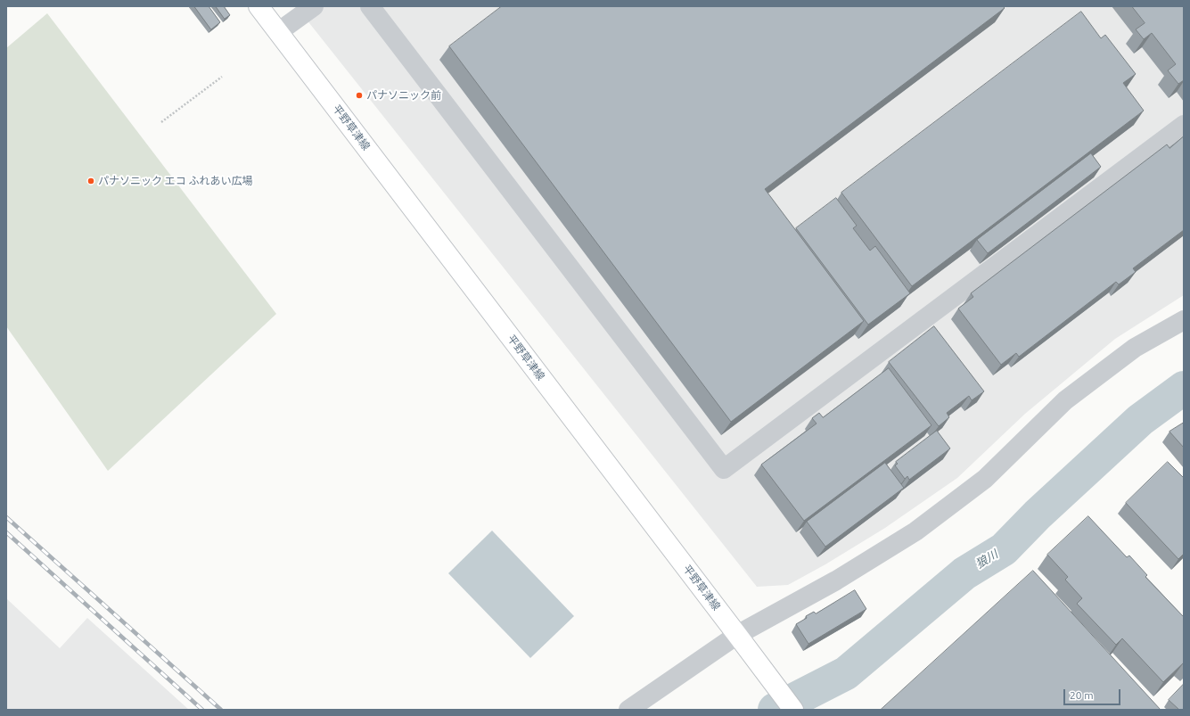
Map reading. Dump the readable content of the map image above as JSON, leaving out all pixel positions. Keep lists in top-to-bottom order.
{
  "streets": {
    "main road": ["平野草津線"]
  },
  "water": ["狼川"],
  "places": ["パナソニック前", "パナソニック エコ ふれあい広場"],
  "scale_bar": "20 m"
}
